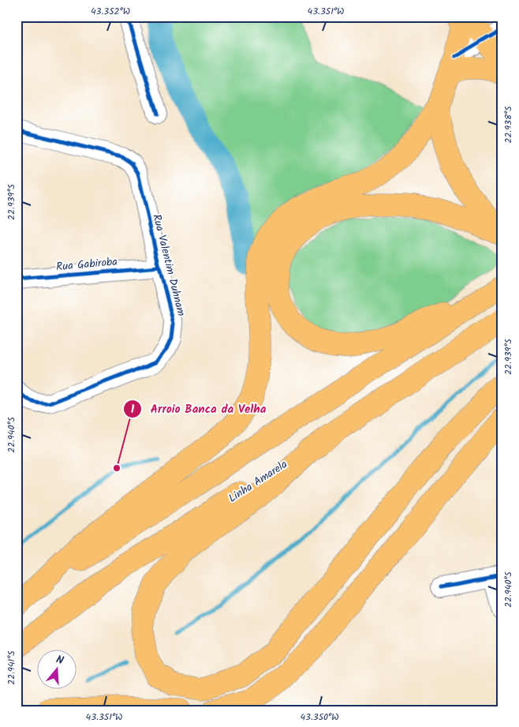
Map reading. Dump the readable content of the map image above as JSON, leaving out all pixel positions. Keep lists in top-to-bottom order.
{
  "streets": {
    "main road": ["Linha Amarela"],
    "street": ["Rua Gabiroba", "Rua Valentim Duhnam"]
  },
  "crossings": [
    ["Rua Gabiroba", "Rua Valentim Duhnam"]
  ],
  "places": ["Arroio Banca da Velha"],
  "north": "top",
  "coordinates": [
    "43.352°W",
    "43.351°W",
    "22.938°S",
    "22.939°S",
    "22.940°S",
    "22.941°S",
    "43.350°W"
  ]
}
